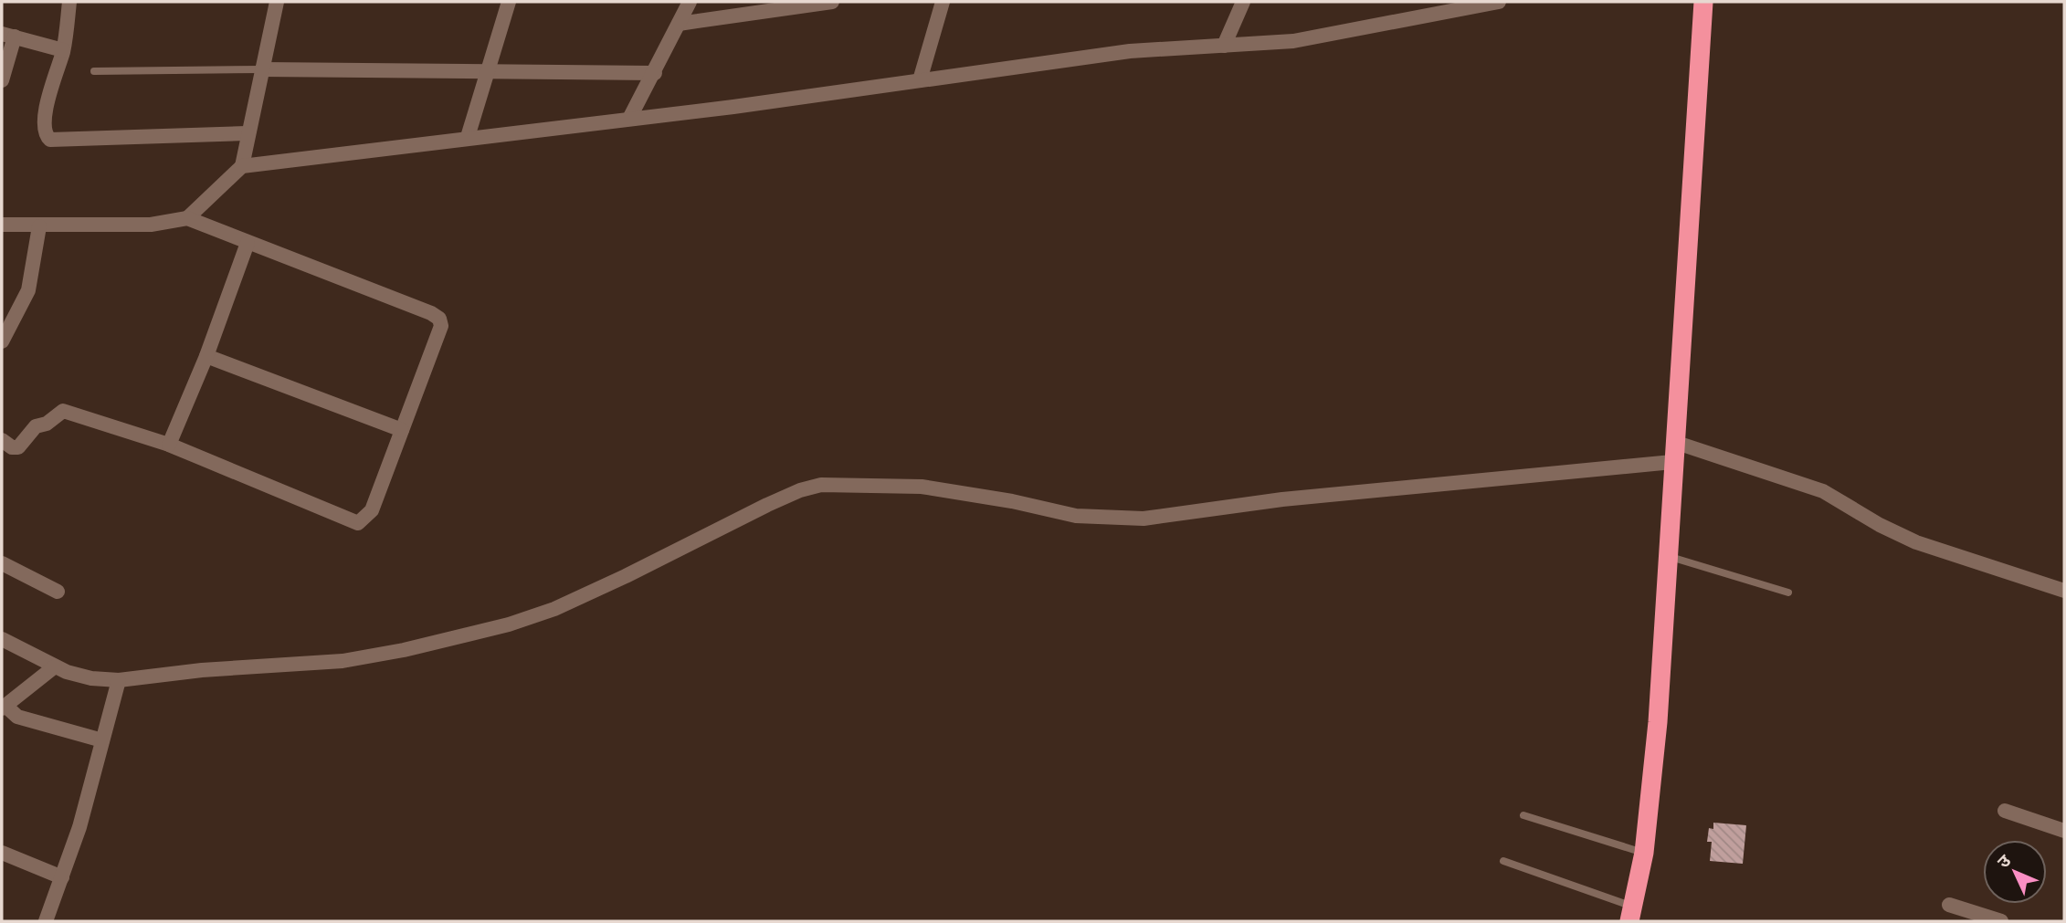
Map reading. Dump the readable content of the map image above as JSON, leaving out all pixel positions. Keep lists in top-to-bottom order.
{
  "north": "top left"
}
